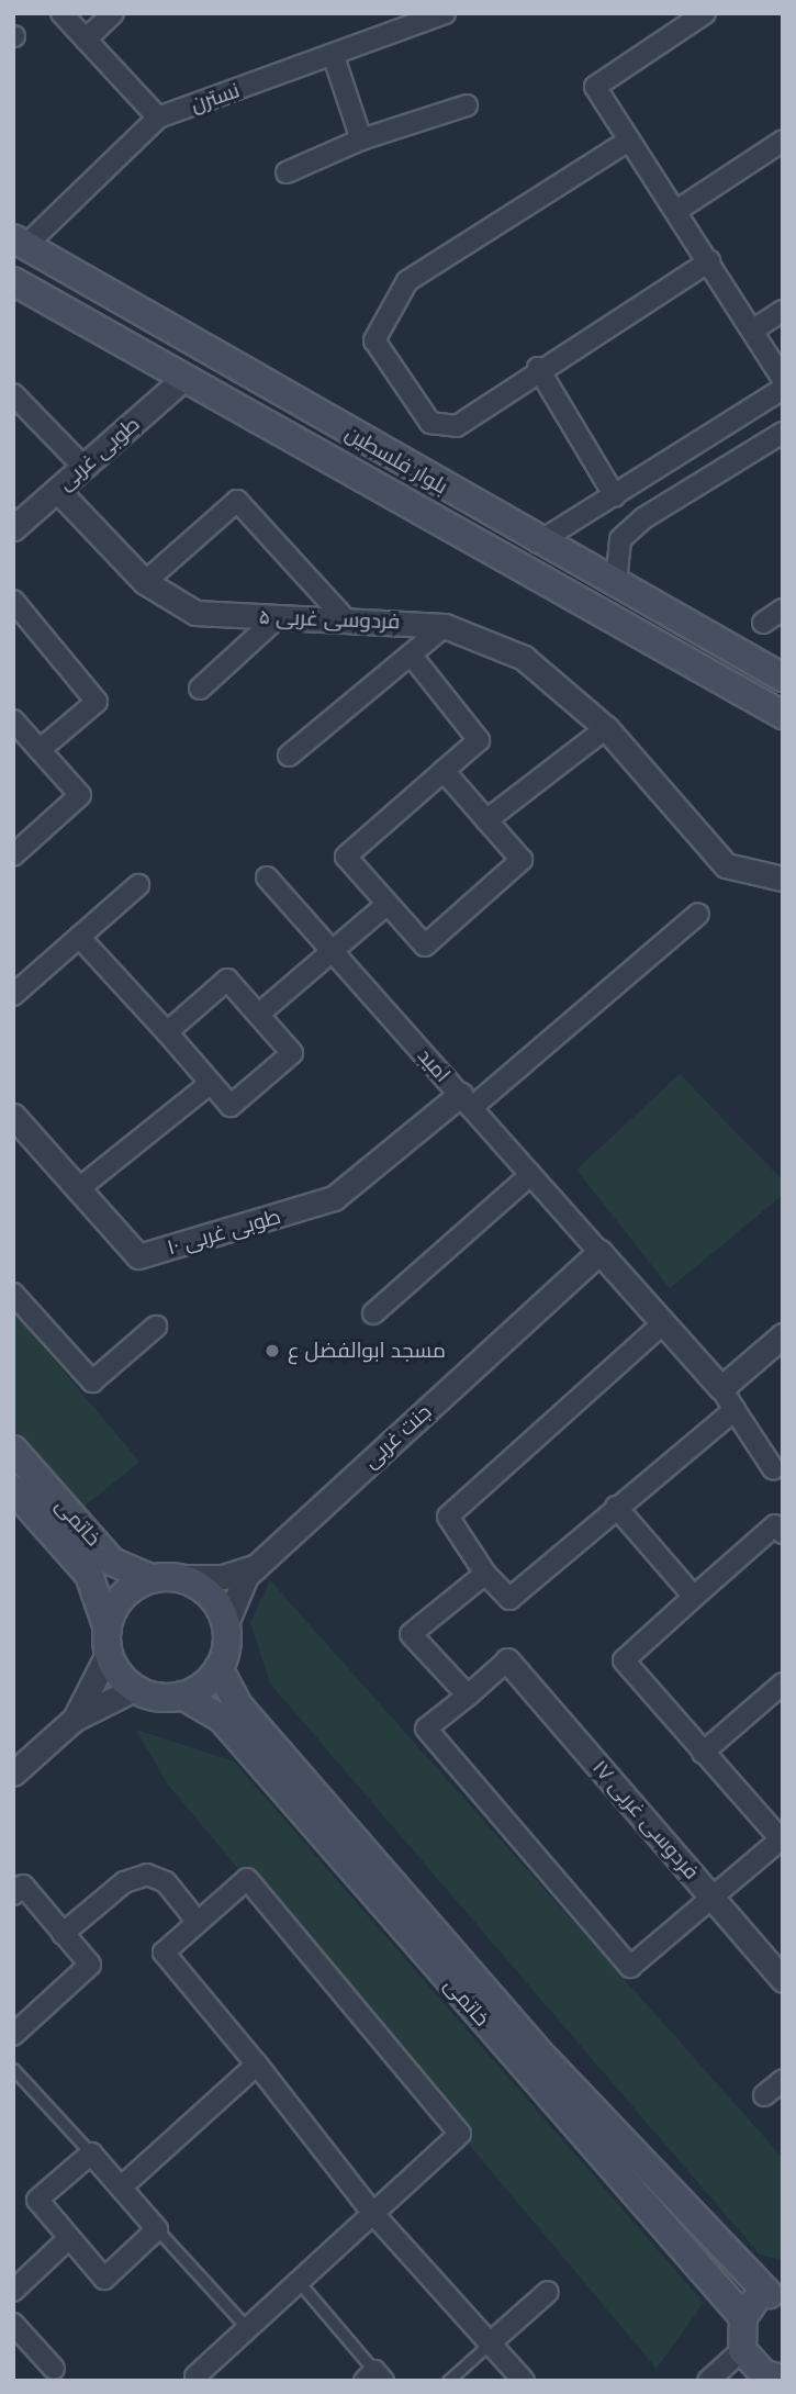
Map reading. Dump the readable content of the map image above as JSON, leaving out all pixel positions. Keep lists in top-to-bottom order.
{
  "streets": {
    "main road": ["بلوار فلسطین", "خاتمی"],
    "street": [
      "نسترن",
      "طوبی غربی",
      "فردوسی غربی ۵",
      "امید",
      "طوبی غربی ۱۰",
      "جنت غربی",
      "فردوسی غربی ۱۷"
    ]
  },
  "crossings": [
    ["نسترن", "بلوار فلسطین"],
    ["طوبی غربی", "بلوار فلسطین"],
    ["طوبی غربی", "فردوسی غربی ۵"],
    ["امید", "طوبی غربی ۱۰"],
    ["امید", "جنت غربی"],
    ["جنت غربی", "خاتمی"]
  ],
  "places": ["مسجد ابوالفضل ع"]
}
